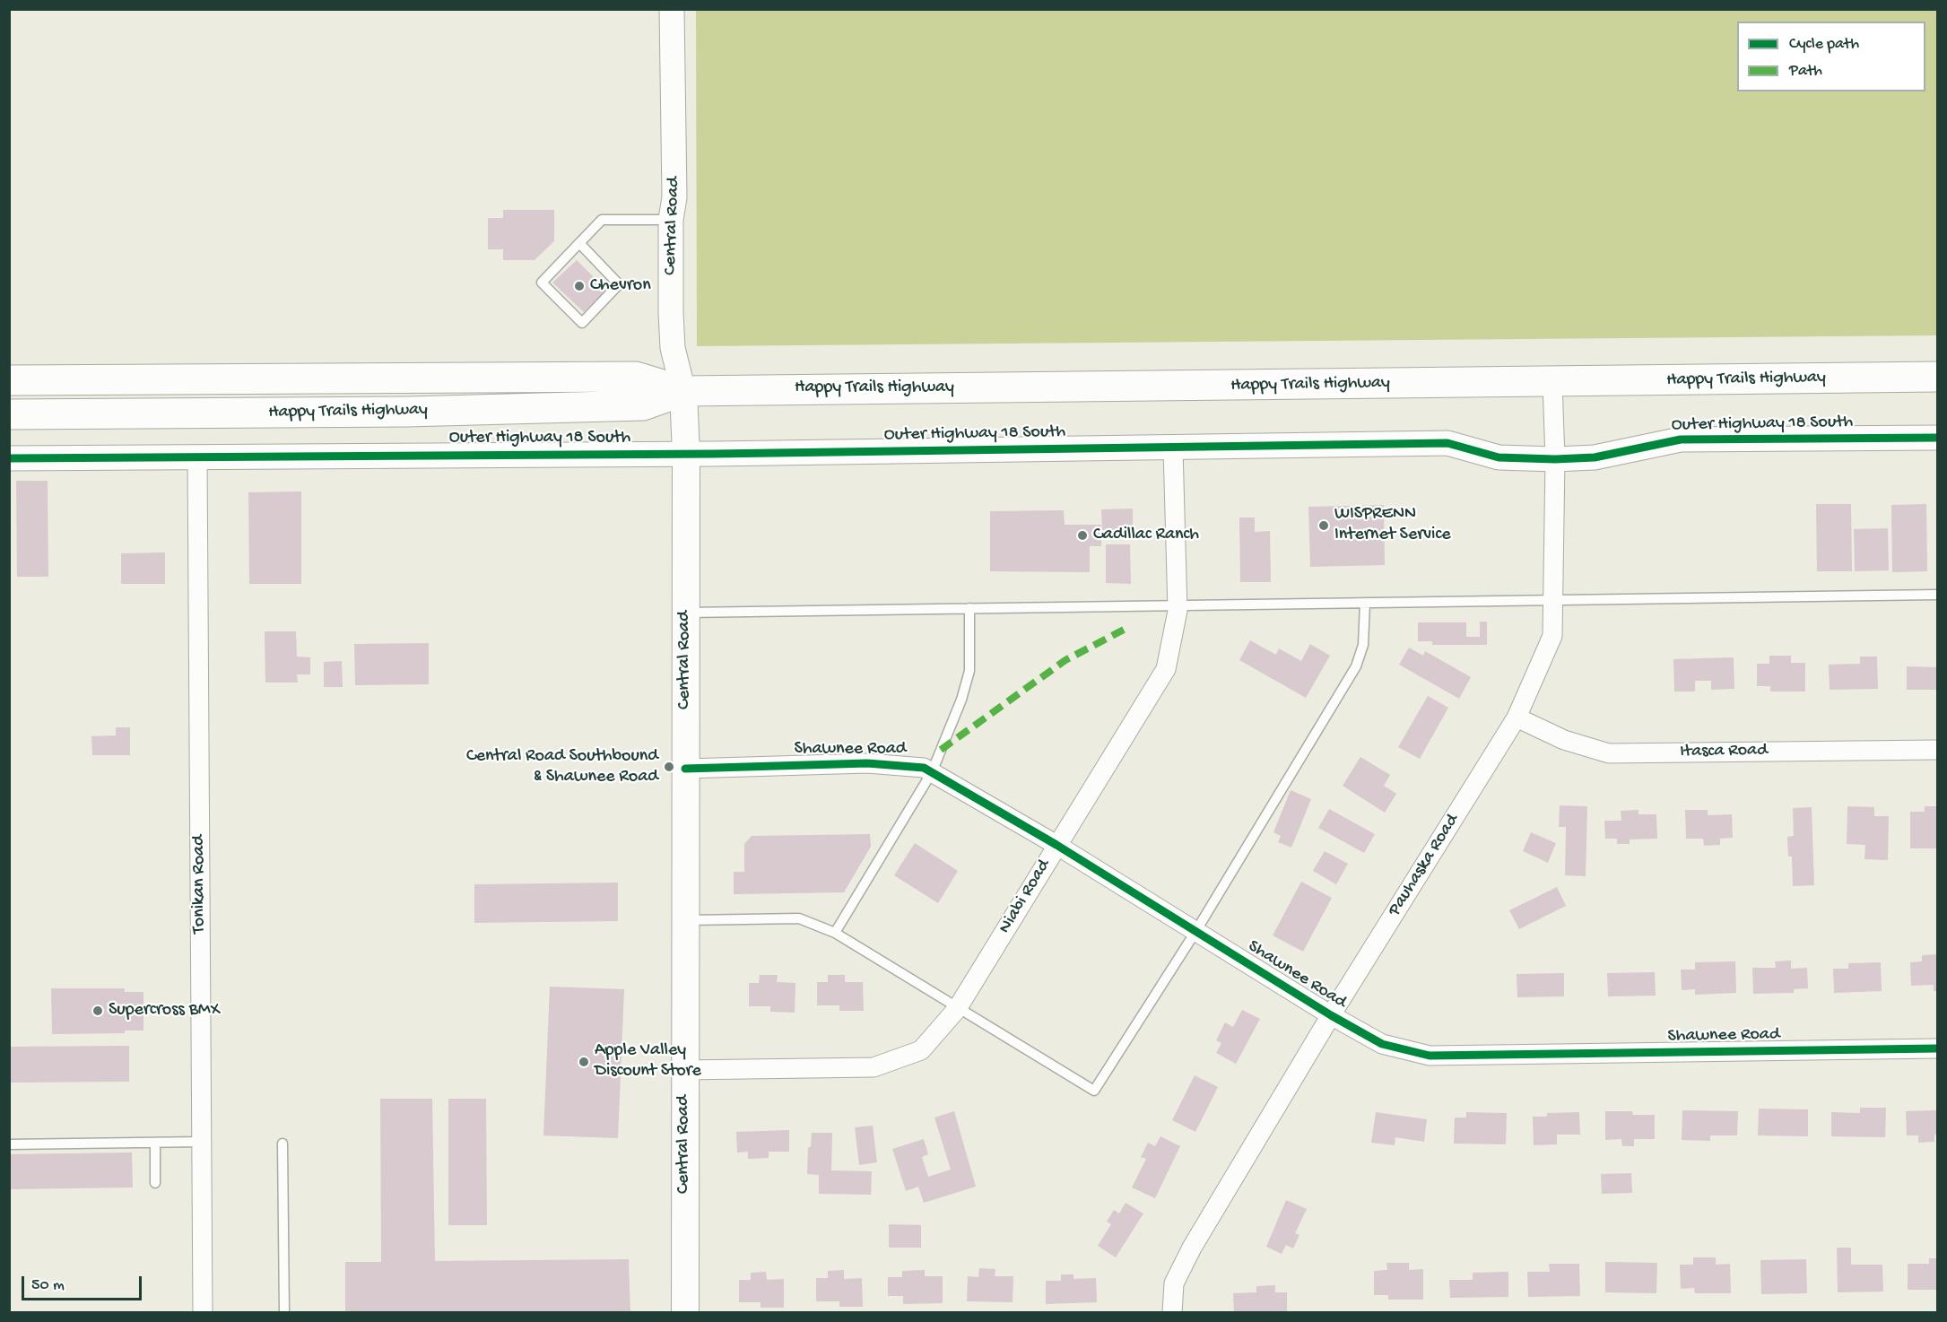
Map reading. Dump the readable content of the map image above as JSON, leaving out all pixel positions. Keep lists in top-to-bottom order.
{
  "streets": {
    "main road": ["Central Road", "Happy Trails Highway"],
    "street": [
      "Outer Highway 18 South",
      "Shawnee Road",
      "Itasca Road",
      "Pauhaska Road",
      "Tonikan Road",
      "Niabi Road"
    ]
  },
  "crossings": [
    ["Central Road", "Happy Trails Highway"],
    ["Central Road", "Outer Highway 18 South"],
    ["Central Road", "Shawnee Road"],
    ["Central Road", "Niabi Road"],
    ["Happy Trails Highway", "Pauhaska Road"],
    ["Outer Highway 18 South", "Pauhaska Road"],
    ["Outer Highway 18 South", "Tonikan Road"],
    ["Outer Highway 18 South", "Niabi Road"],
    ["Shawnee Road", "Pauhaska Road"],
    ["Shawnee Road", "Niabi Road"],
    ["Itasca Road", "Pauhaska Road"]
  ],
  "places": [
    "Chevron",
    "WISPRENN Internet Service",
    "Cadillac Ranch",
    "Central Road Southbound & Shawnee Road",
    "Supercross BMX",
    "Apple Valley Discount Store"
  ],
  "legend": ["Cycle path", "Path"],
  "scale_bar": "50 m"
}
